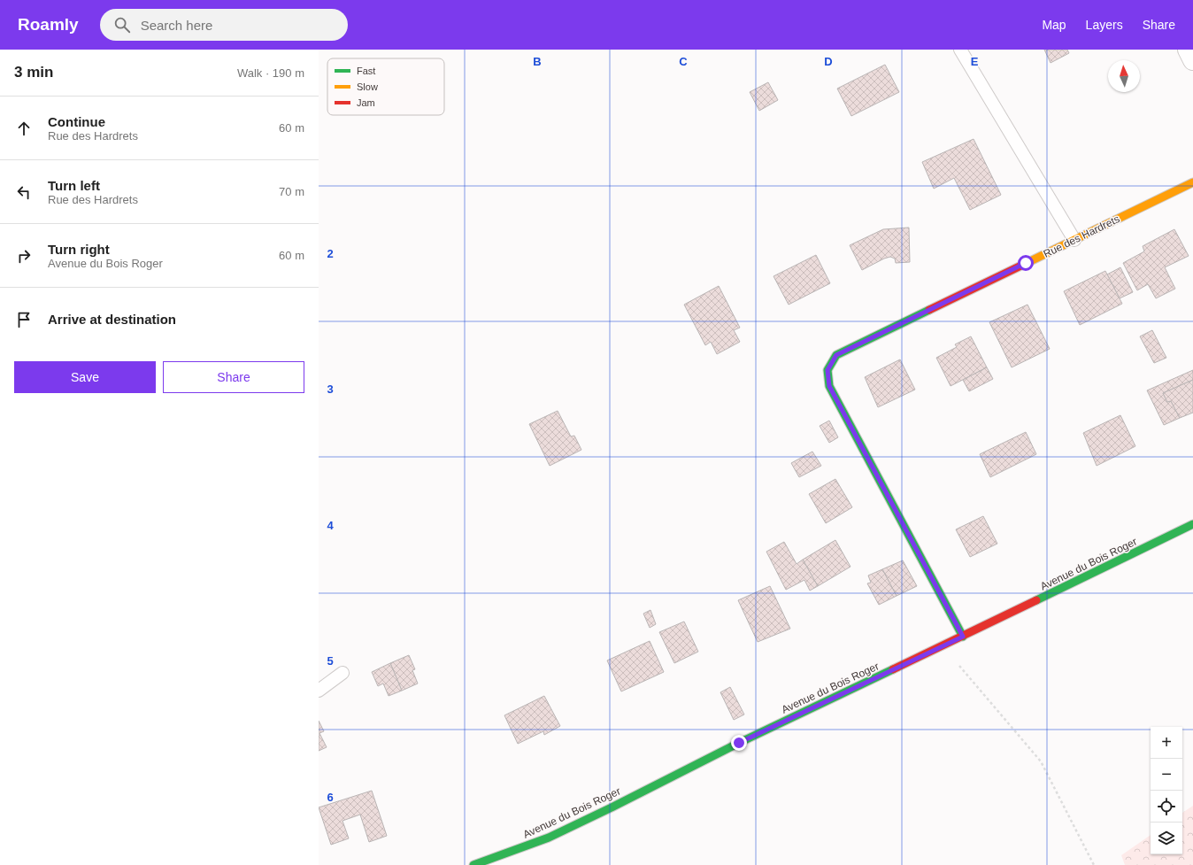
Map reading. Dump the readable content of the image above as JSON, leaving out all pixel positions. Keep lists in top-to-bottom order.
{
  "streets": {
    "main road": ["Rue des Hardrets", "Avenue du Bois Roger"]
  },
  "crossings": [
    ["Rue des Hardrets", "Avenue du Bois Roger"]
  ],
  "legend": ["Fast", "Slow", "Jam"],
  "north": "top",
  "page": {
    "header": "Roamly",
    "search": "Search here",
    "nav": ["Map", "Layers", "Share"],
    "heading": ["3 min", "Walk · 190 m"],
    "list": [
      ["Continue", "Rue des Hardrets", "60 m"],
      ["Turn left", "Rue des Hardrets", "70 m"],
      ["Turn right", "Avenue du Bois Roger", "60 m"],
      "Arrive at destination"
    ],
    "buttons": ["Save", "Share"],
    "map_buttons": ["+", "−"]
  },
  "grid": {
    "columns": [
      "B",
      "C",
      "D",
      "E"
    ],
    "rows": [
      "2",
      "3",
      "4",
      "5",
      "6"
    ]
  }
}
